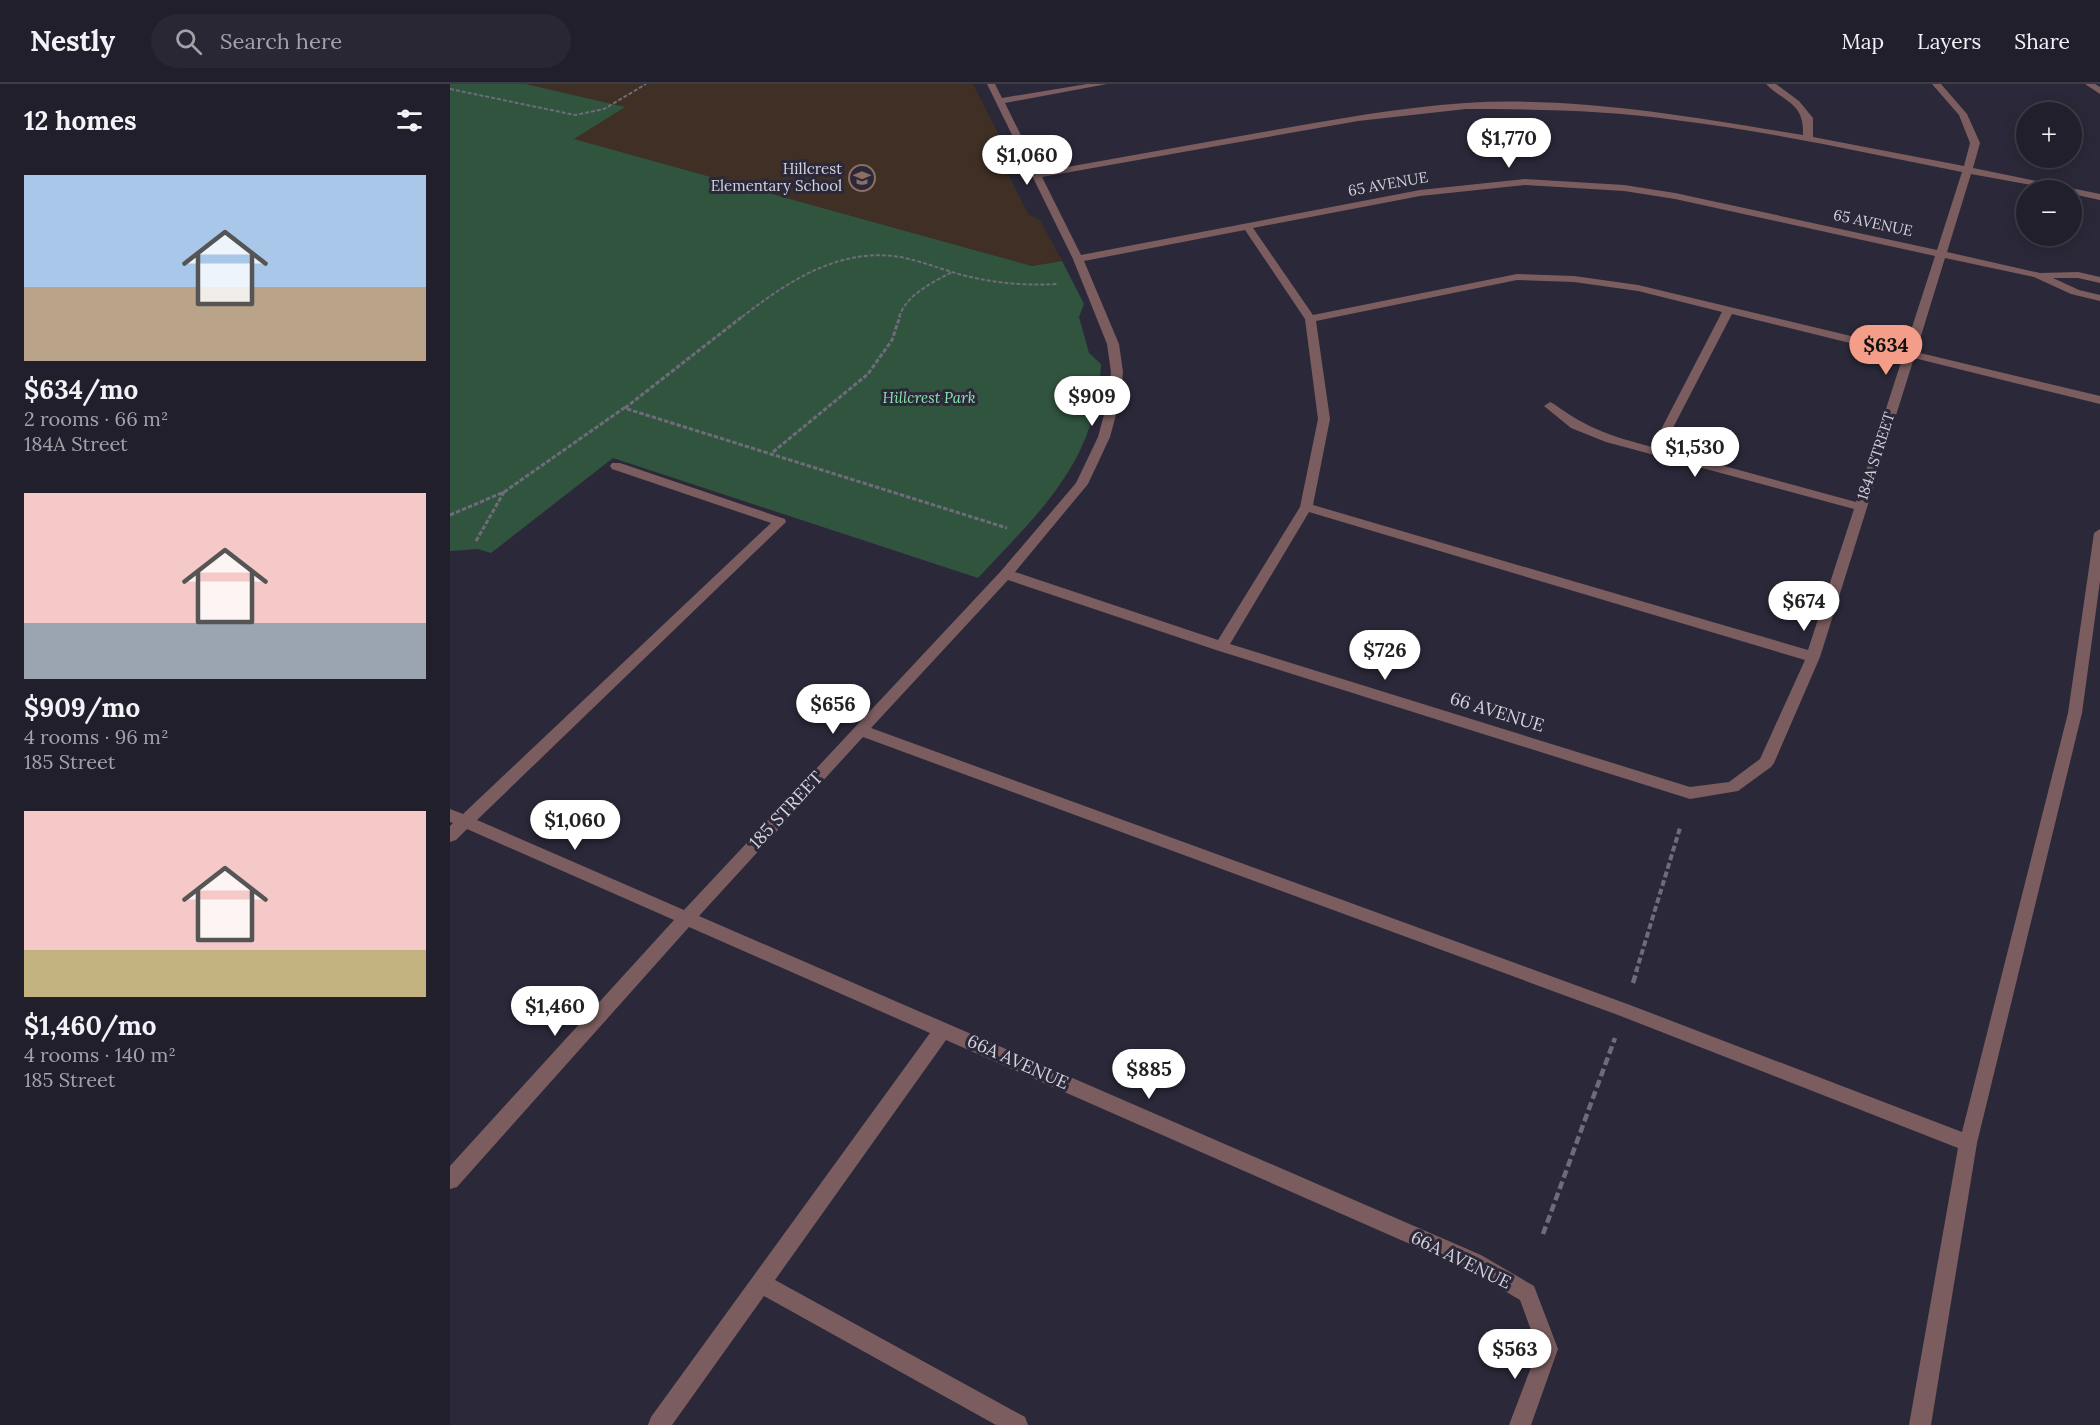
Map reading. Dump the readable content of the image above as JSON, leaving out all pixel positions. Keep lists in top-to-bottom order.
{
  "streets": {
    "street": [
      "65 AVENUE",
      "184A STREET",
      "66 AVENUE",
      "185 STREET",
      "66A AVENUE"
    ]
  },
  "crossings": [
    ["65 AVENUE", "184A STREET"],
    ["65 AVENUE", "185 STREET"],
    ["184A STREET", "66 AVENUE"],
    ["66 AVENUE", "185 STREET"],
    ["185 STREET", "66A AVENUE"]
  ],
  "parks": ["Hillcrest Park"],
  "places": {
    "school or university": ["Hillcrest Elementary School"]
  },
  "page": {
    "header": "Nestly",
    "search": "Search here",
    "nav": ["Map", "Layers", "Share"],
    "heading": "12 homes",
    "map_buttons": ["+", "−"],
    "price": [
      "$1,770",
      "$1,060",
      "$634",
      "$909",
      "$1,530",
      "$674",
      "$726",
      "$656",
      "$1,060",
      "$1,460",
      "$885",
      "$563"
    ],
    "list": [
      {
        "name": "$634/mo",
        "note": "2 rooms · 66 m² · 184A Street"
      },
      {
        "name": "$909/mo",
        "note": "4 rooms · 96 m² · 185 Street"
      },
      {
        "name": "$1,460/mo",
        "note": "4 rooms · 140 m² · 185 Street"
      }
    ]
  }
}
